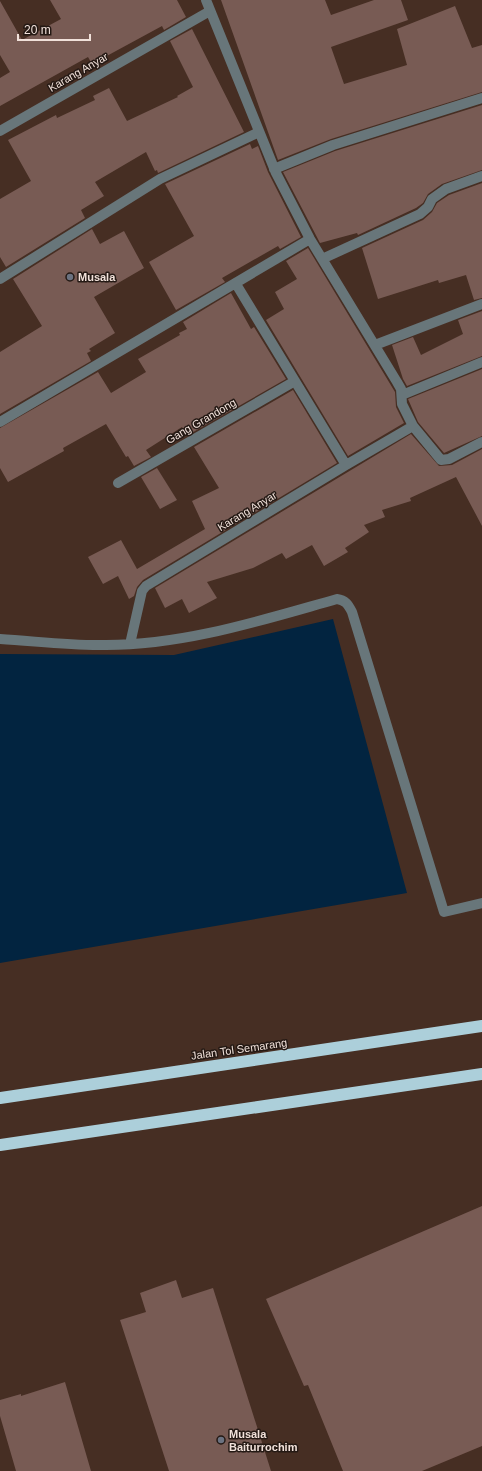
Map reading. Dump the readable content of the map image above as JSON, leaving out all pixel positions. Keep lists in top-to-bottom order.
{
  "streets": {
    "highway": ["Jalan Tol Semarang"],
    "street": ["Karang Anyar", "Gang Grandong"]
  },
  "places": ["Musala", "Musala Baiturrochim"],
  "scale_bar": "20 m"
}
